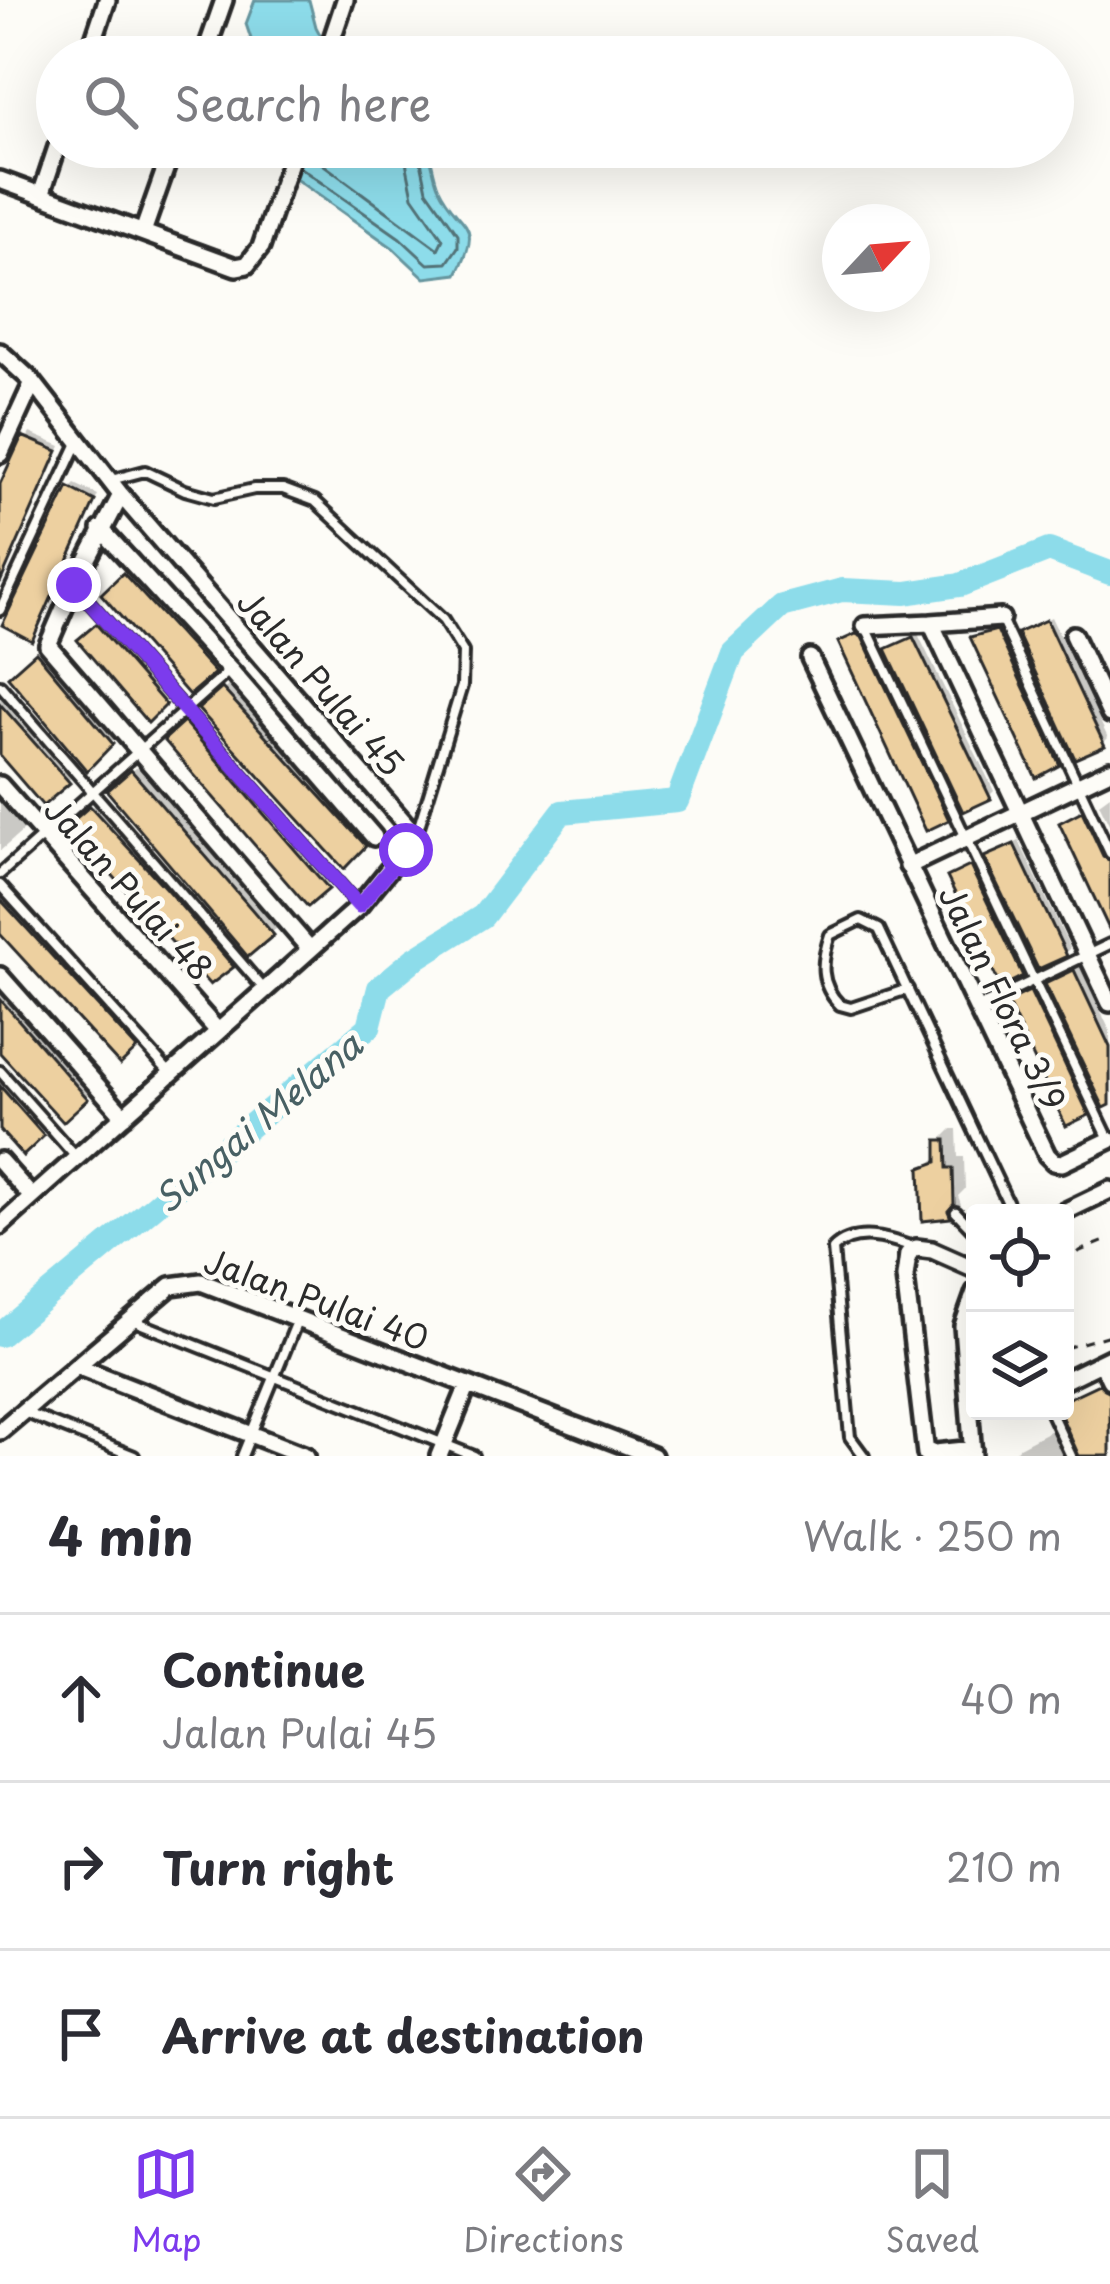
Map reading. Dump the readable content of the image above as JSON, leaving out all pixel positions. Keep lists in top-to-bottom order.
{
  "streets": {
    "street": [
      "Jalan Pulai 45",
      "Jalan Pulai 48",
      "Jalan Flora 3/9",
      "Jalan Pulai 40"
    ]
  },
  "water": ["Sungai Melana"],
  "north": "top right",
  "page": {
    "search": "Search here",
    "heading": ["4 min", "Walk · 250 m"],
    "list": [
      ["Continue", "Jalan Pulai 45", "40 m"],
      ["Turn right", "210 m"],
      "Arrive at destination"
    ],
    "nav": ["Map", "Directions", "Saved"]
  }
}
